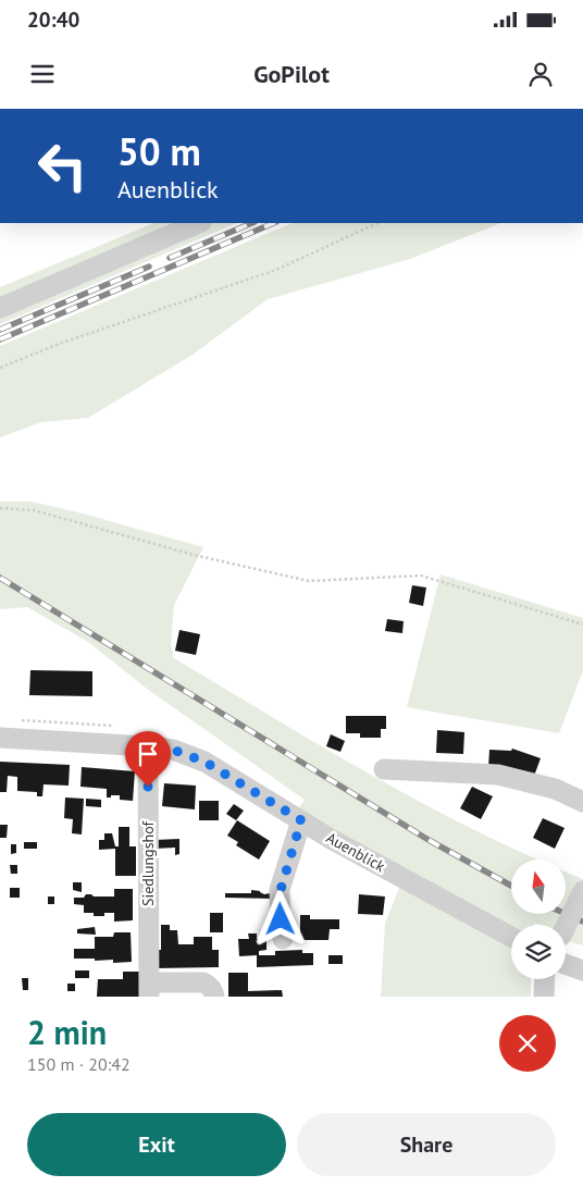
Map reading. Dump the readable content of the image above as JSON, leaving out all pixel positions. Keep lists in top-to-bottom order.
{
  "streets": {
    "street": ["Auenblick", "Siedlungshof"]
  },
  "crossings": [
    ["Auenblick", "Siedlungshof"]
  ],
  "north": "top",
  "page": {
    "status": "20:40",
    "header": "GoPilot",
    "turn": ["50 m", "Auenblick"],
    "heading": ["2 min", "150 m · 20:42"],
    "buttons": ["Exit", "Share"]
  }
}
